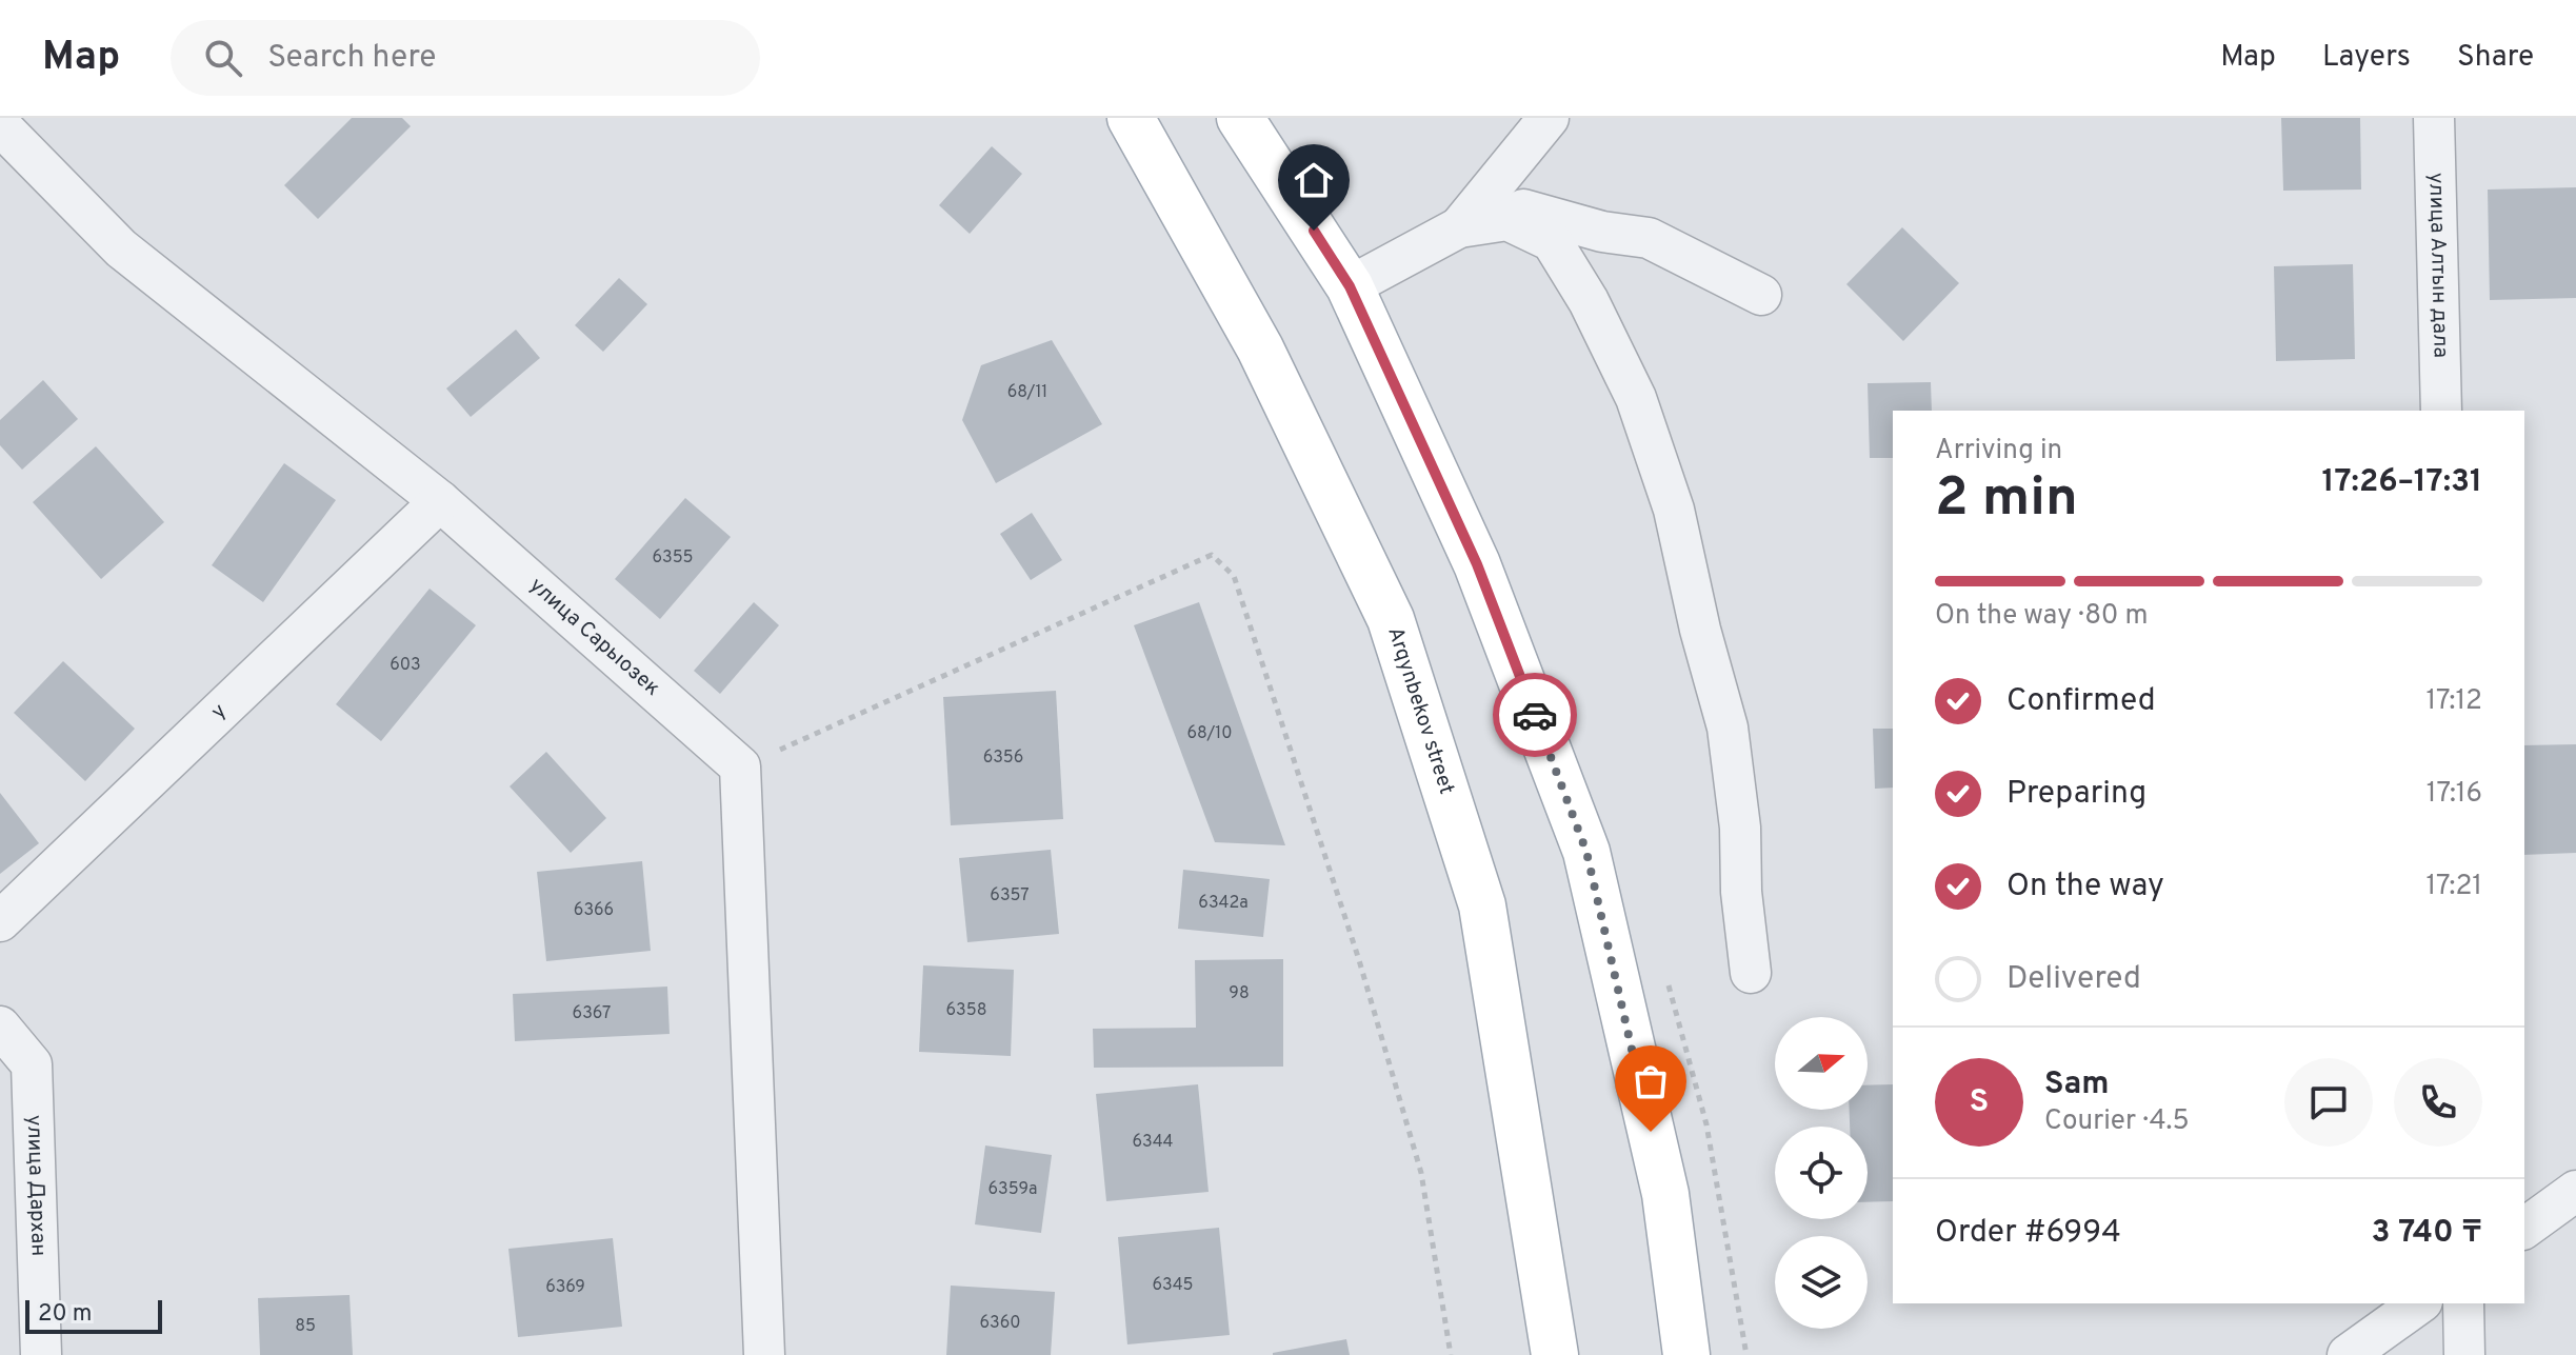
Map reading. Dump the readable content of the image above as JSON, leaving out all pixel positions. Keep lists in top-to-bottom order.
{
  "streets": {
    "main road": ["Arqynbekov street"],
    "street": [
      "улица Алтын дала",
      "улица Сарыозек",
      "у",
      "улица Дархан"
    ]
  },
  "crossings": [
    ["улица Сарыозек", "у"]
  ],
  "house_numbers": [
    "68/11",
    "6355",
    "603",
    "68/10",
    "6356",
    "6357",
    "6342а",
    "6366",
    "98",
    "6358",
    "6367",
    "6344",
    "6359а",
    "6345",
    "6369",
    "6360",
    "85"
  ],
  "scale_bar": "20 m",
  "north": "right",
  "page": {
    "header": "Map",
    "search": "Search here",
    "nav": ["Map", "Layers", "Share"],
    "heading": ["2 min", "Arriving in", "17:26–17:31"],
    "panel": [
      "Sam",
      "Courier · 4.5",
      "Order #6994",
      "3 740 ₸"
    ],
    "bar": "On the way · 80 m",
    "list": [
      ["Confirmed", "17:12"],
      ["Preparing", "17:16"],
      ["On the way", "17:21"],
      "Delivered"
    ],
    "round": "S",
    "scale": "20 m"
  }
}
